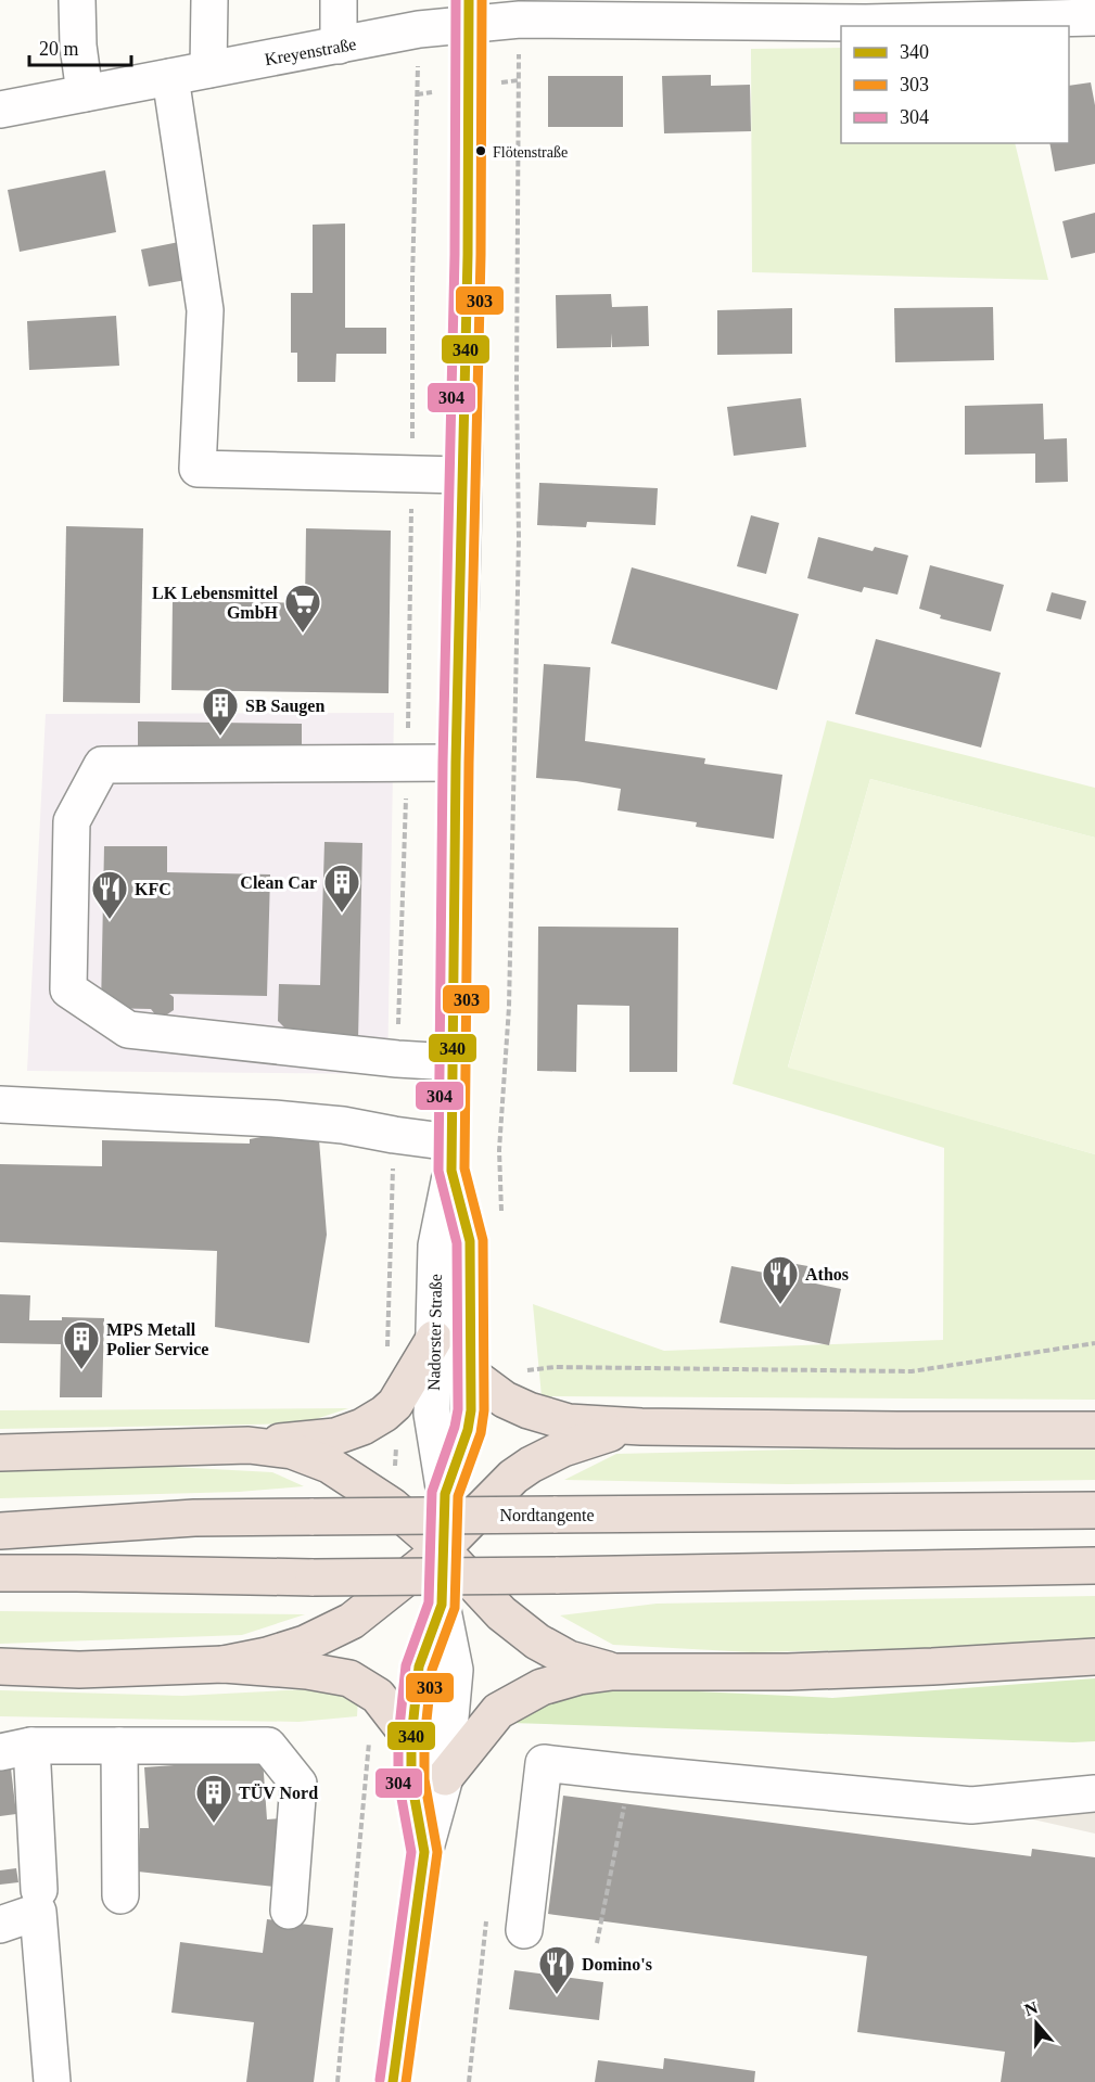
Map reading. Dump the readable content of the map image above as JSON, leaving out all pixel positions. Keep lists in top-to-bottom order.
{
  "streets": {
    "highway": ["Nordtangente"],
    "street": ["Kreyenstraße", "Nadorster Straße"]
  },
  "crossings": [
    ["Kreyenstraße", "Nadorster Straße"]
  ],
  "places": {
    "other": ["Flötenstraße"],
    "supermarket": ["LK Lebensmittel GmbH"],
    "building": [
      "SB Saugen",
      "Clean Car",
      "MPS Metall Polier Service",
      "TÜV Nord"
    ],
    "restaurant": ["KFC", "Athos", "Domino's"]
  },
  "lines": ["transit line 340", "transit line 303", "transit line 304"],
  "legend": ["340", "303", "304"],
  "scale_bar": "20 m",
  "north": "top"
}
